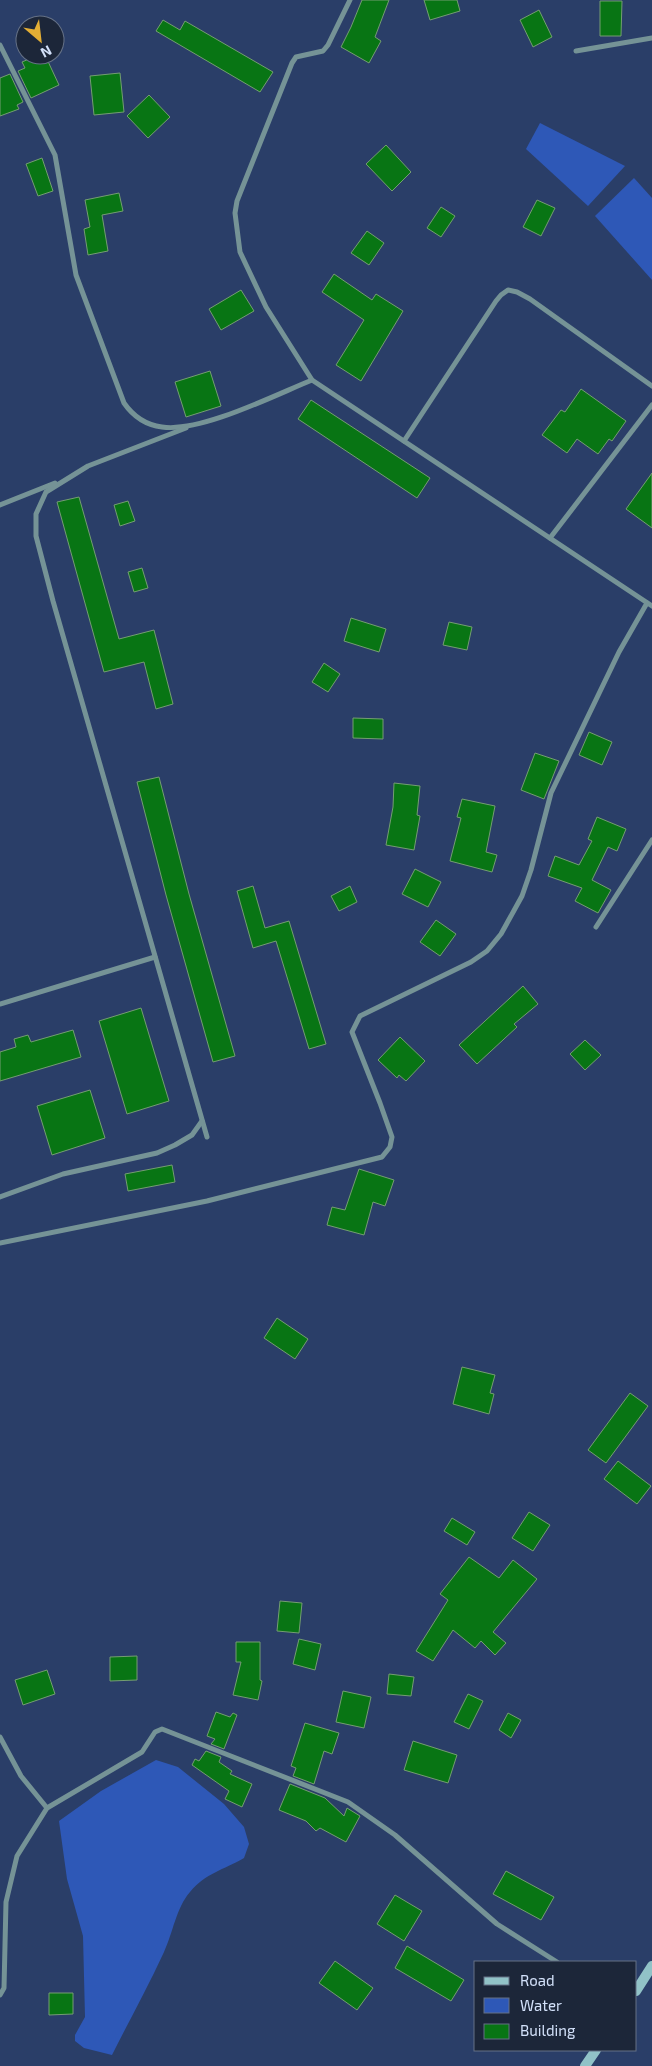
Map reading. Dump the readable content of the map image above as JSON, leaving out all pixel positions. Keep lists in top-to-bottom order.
{
  "legend": ["Road", "Water", "Building"],
  "north": "bottom right"
}
